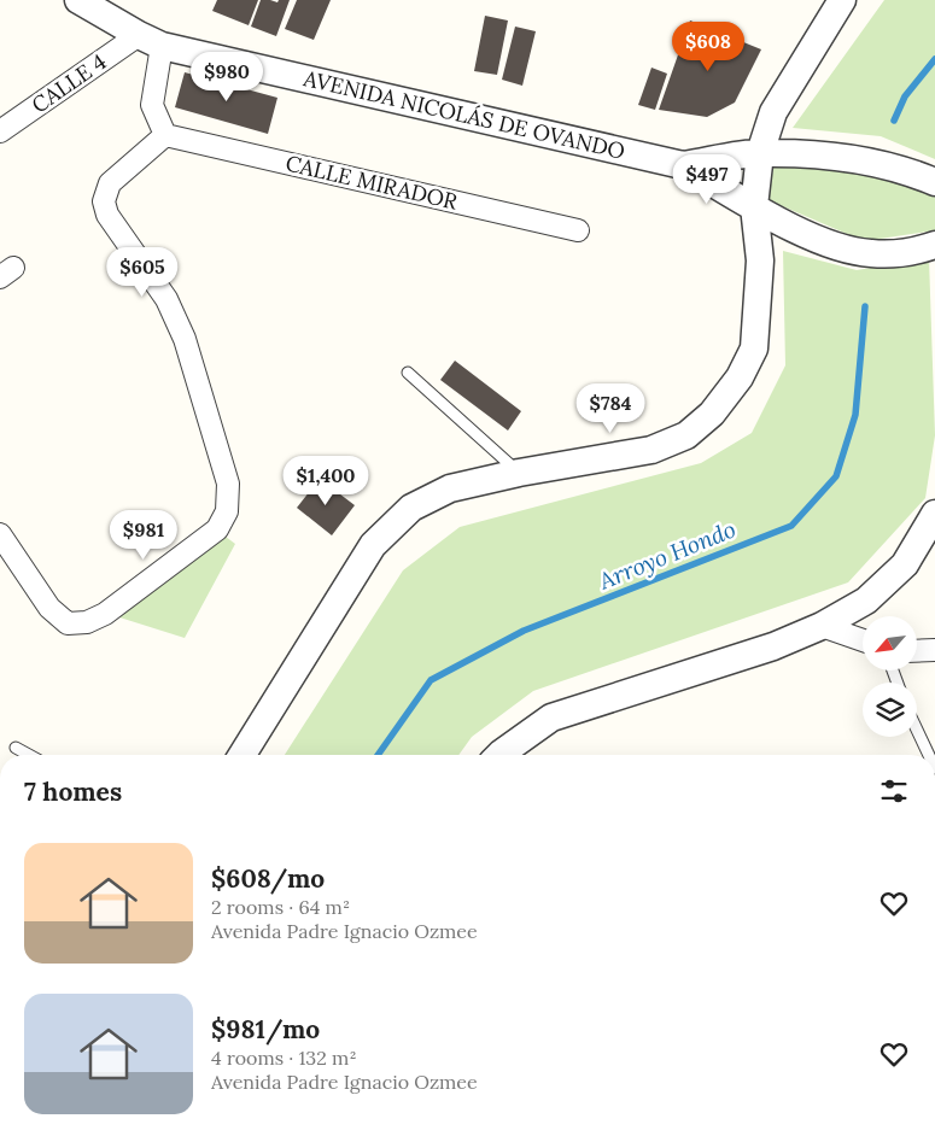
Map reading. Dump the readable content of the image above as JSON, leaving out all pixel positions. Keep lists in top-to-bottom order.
{
  "streets": {
    "street": ["CALLE 4", "AVENIDA NICOLÁS DE OVANDO", "CALLE MIRADOR"]
  },
  "crossings": [
    ["CALLE 4", "AVENIDA NICOLÁS DE OVANDO"]
  ],
  "water": ["Arroyo Hondo"],
  "north": "bottom left",
  "page": {
    "price": [
      "$608",
      "$980",
      "$497",
      "$605",
      "$784",
      "$1,400",
      "$981"
    ],
    "heading": "7 homes",
    "list": [
      {
        "name": "$608/mo",
        "note": "2 rooms · 64 m² · Avenida Padre Ignacio Ozmee"
      },
      {
        "name": "$981/mo",
        "note": "4 rooms · 132 m² · Avenida Padre Ignacio Ozmee"
      }
    ]
  }
}
